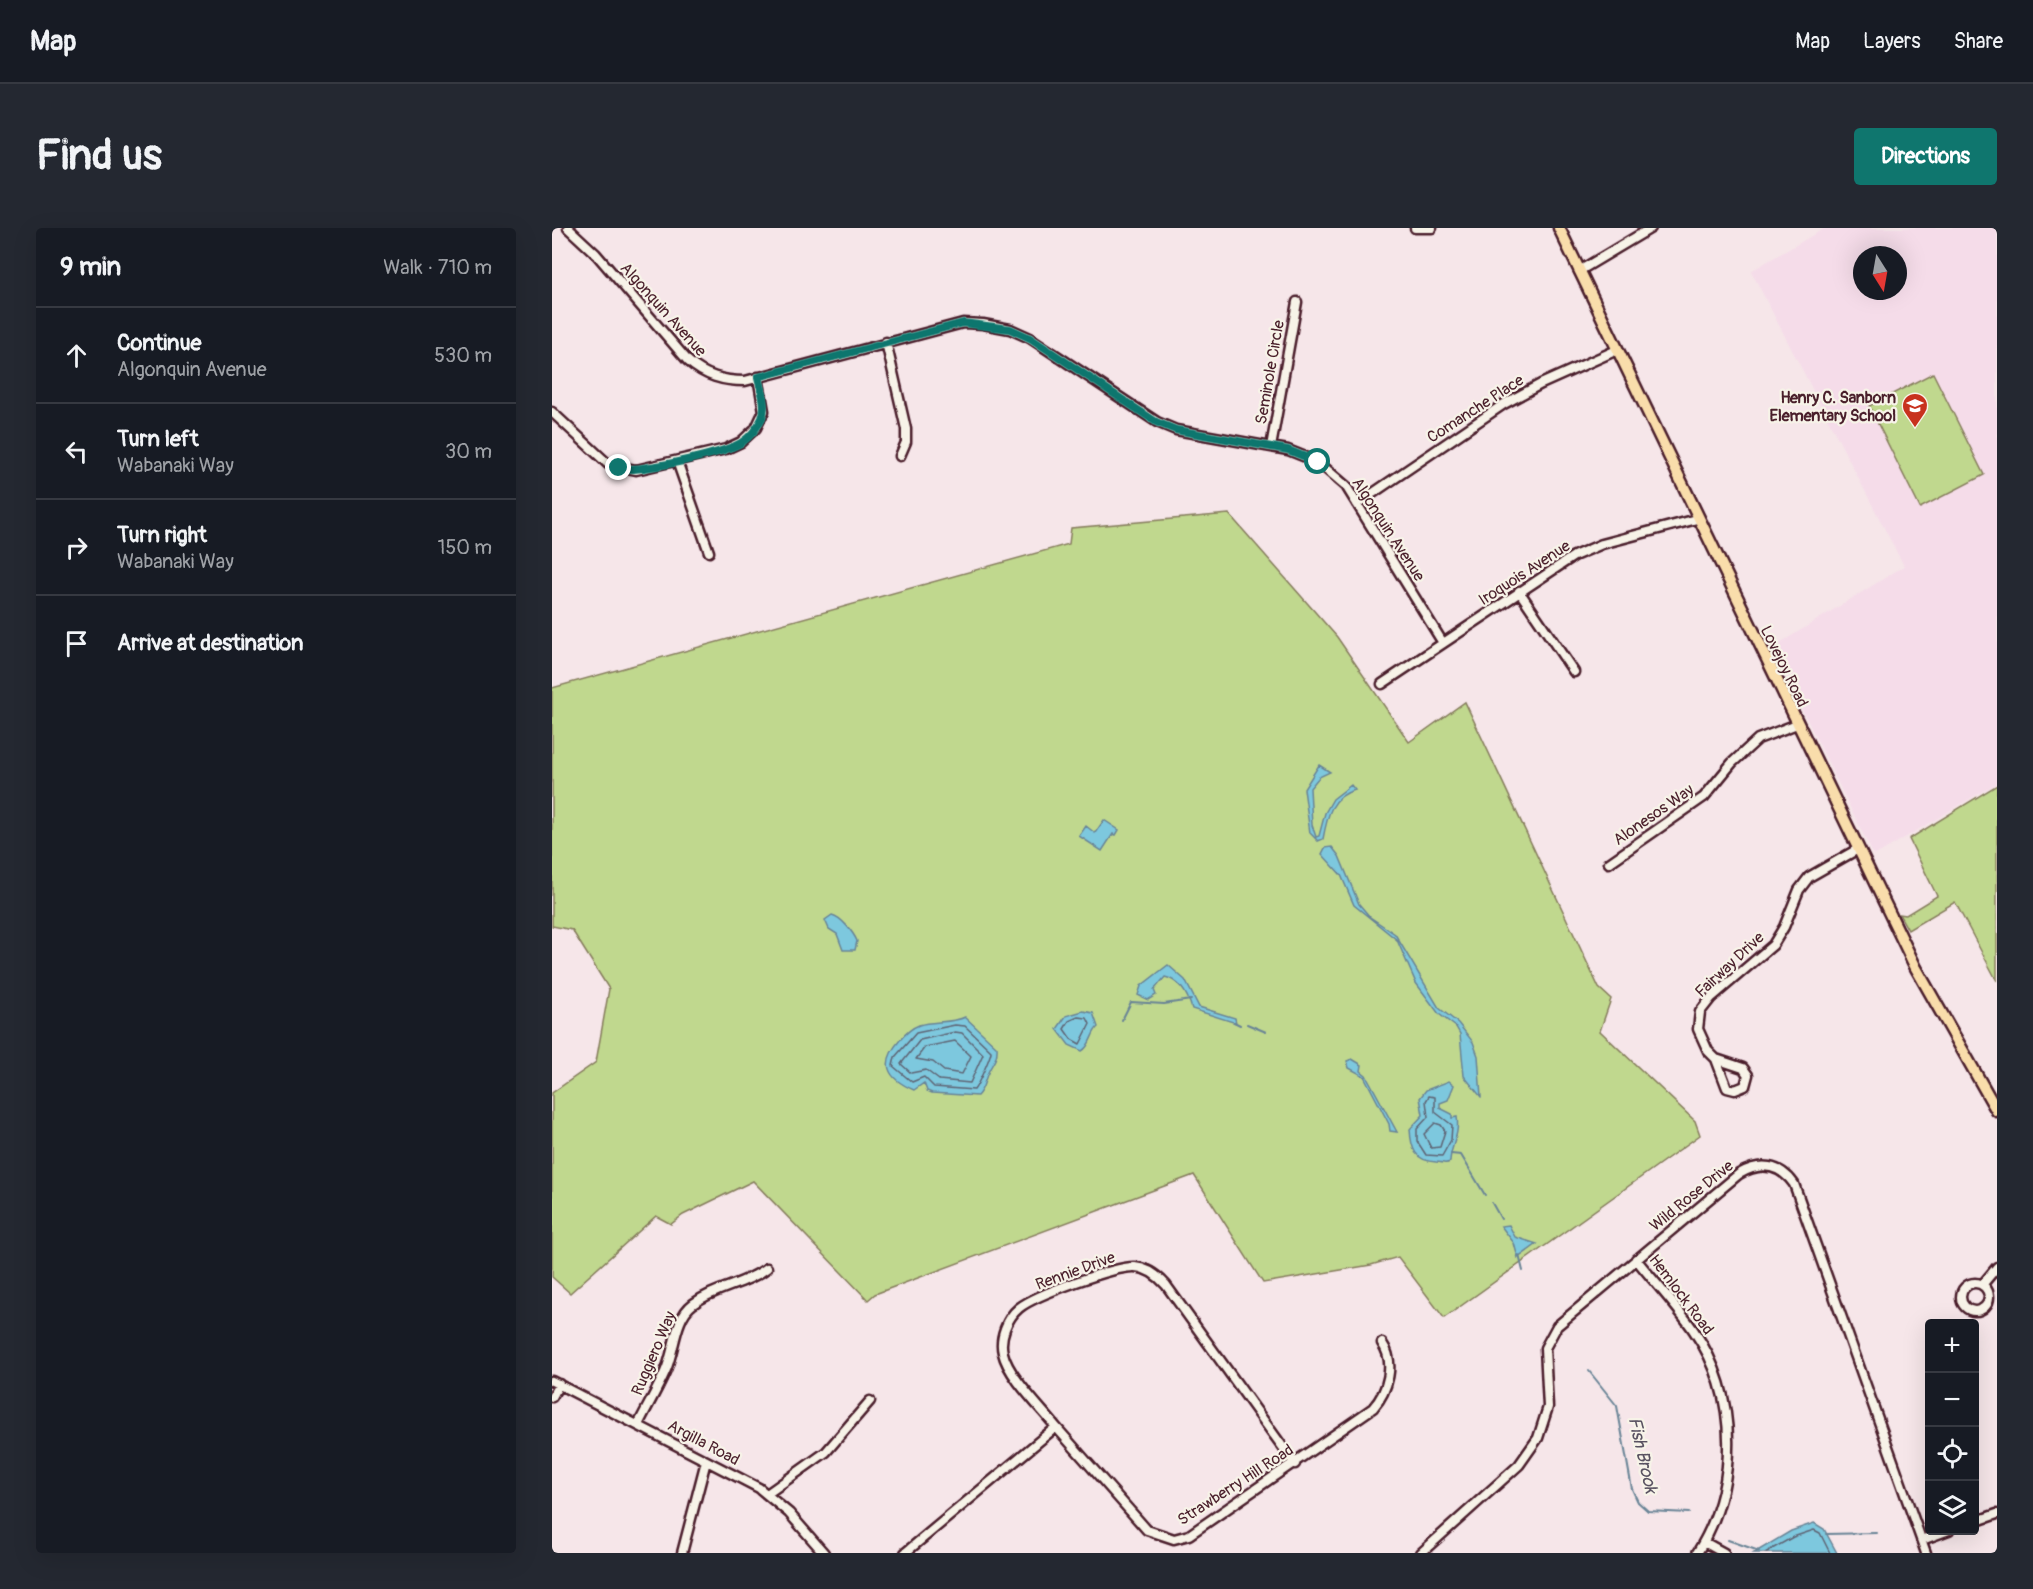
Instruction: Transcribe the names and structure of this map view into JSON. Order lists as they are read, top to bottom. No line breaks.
{"streets":{"main road":["Lovejoy Road"],"street":["Algonquin Avenue","Seminole Circle","Comanche Place","Iroquois Avenue","Alonesos Way","Fairway Drive","Wild Rose Drive","Rennie Drive","Hemlock Road","Ruggiero Way","Argilla Road","Strawberry Hill Road"]},"crossings":[["Algonquin Avenue","Seminole Circle"],["Algonquin Avenue","Comanche Place"],["Algonquin Avenue","Iroquois Avenue"],["Comanche Place","Lovejoy Road"],["Iroquois Avenue","Lovejoy Road"],["Lovejoy Road","Alonesos Way"],["Lovejoy Road","Fairway Drive"],["Wild Rose Drive","Hemlock Road"],["Rennie Drive","Strawberry Hill Road"],["Ruggiero Way","Argilla Road"]],"water":["Fish Brook"],"places":{"school or university":["Henry C. Sanborn Elementary School"]},"north":"bottom","page":{"header":"Map","nav":["Map","Layers","Share"],"buttons":"Directions","title":"Find us","heading":["9 min","Walk · 710 m"],"list":[["Continue","Algonquin Avenue","530 m"],["Turn left","Wabanaki Way","30 m"],["Turn right","Wabanaki Way","150 m"],"Arrive at destination"],"map_buttons":["+","−"]}}
